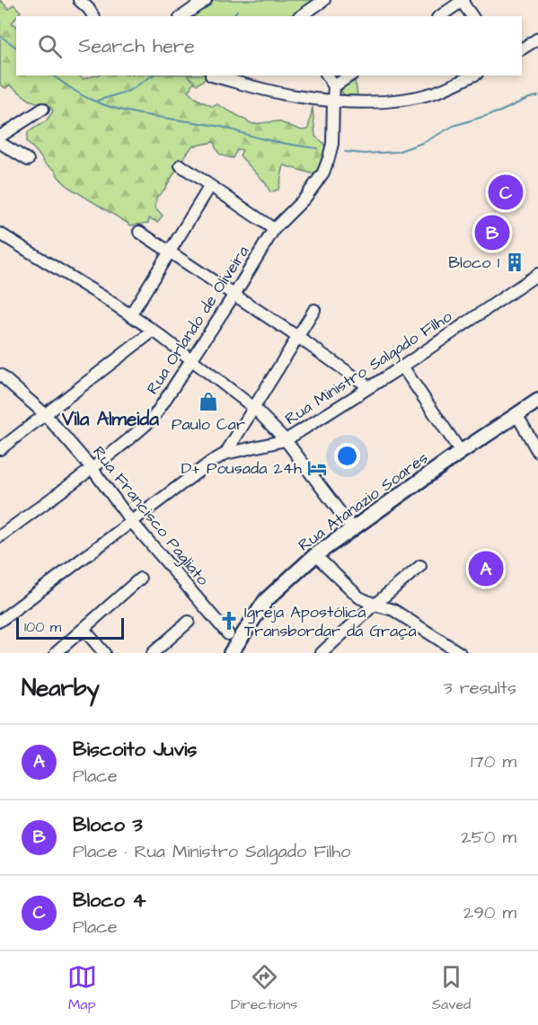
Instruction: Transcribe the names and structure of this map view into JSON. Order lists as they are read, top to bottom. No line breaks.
{"streets":{"main road":["Rua Atanazio Soares"],"street":["Rua Orlando de Oliveira","Rua Ministro Salgado Filho","Rua Francisco Pagliato"]},"crossings":[["Rua Orlando de Oliveira","Rua Francisco Pagliato"],["Rua Ministro Salgado Filho","Rua Francisco Pagliato"]],"districts":["Vila Almeida"],"places":{"building":["Bloco 1"],"shop":["Paulo Car"],"hotel":["D+ Pousada 24h"],"church":["Igreja Apostólica Transbordar da Graça"]},"scale_bar":"100 m","page":{"search":"Search here","pins":["C","B","A"],"scale":"100 m","heading":["Nearby","3 results"],"list":[{"mark":"A","name":"Biscoito Juvis","note":"Place","value":"170 m"},{"mark":"B","name":"Bloco 3","note":"Place · Rua Ministro Salgado Filho","value":"250 m"},{"mark":"C","name":"Bloco 4","note":"Place","value":"290 m"}],"nav":["Map","Directions","Saved"]}}
